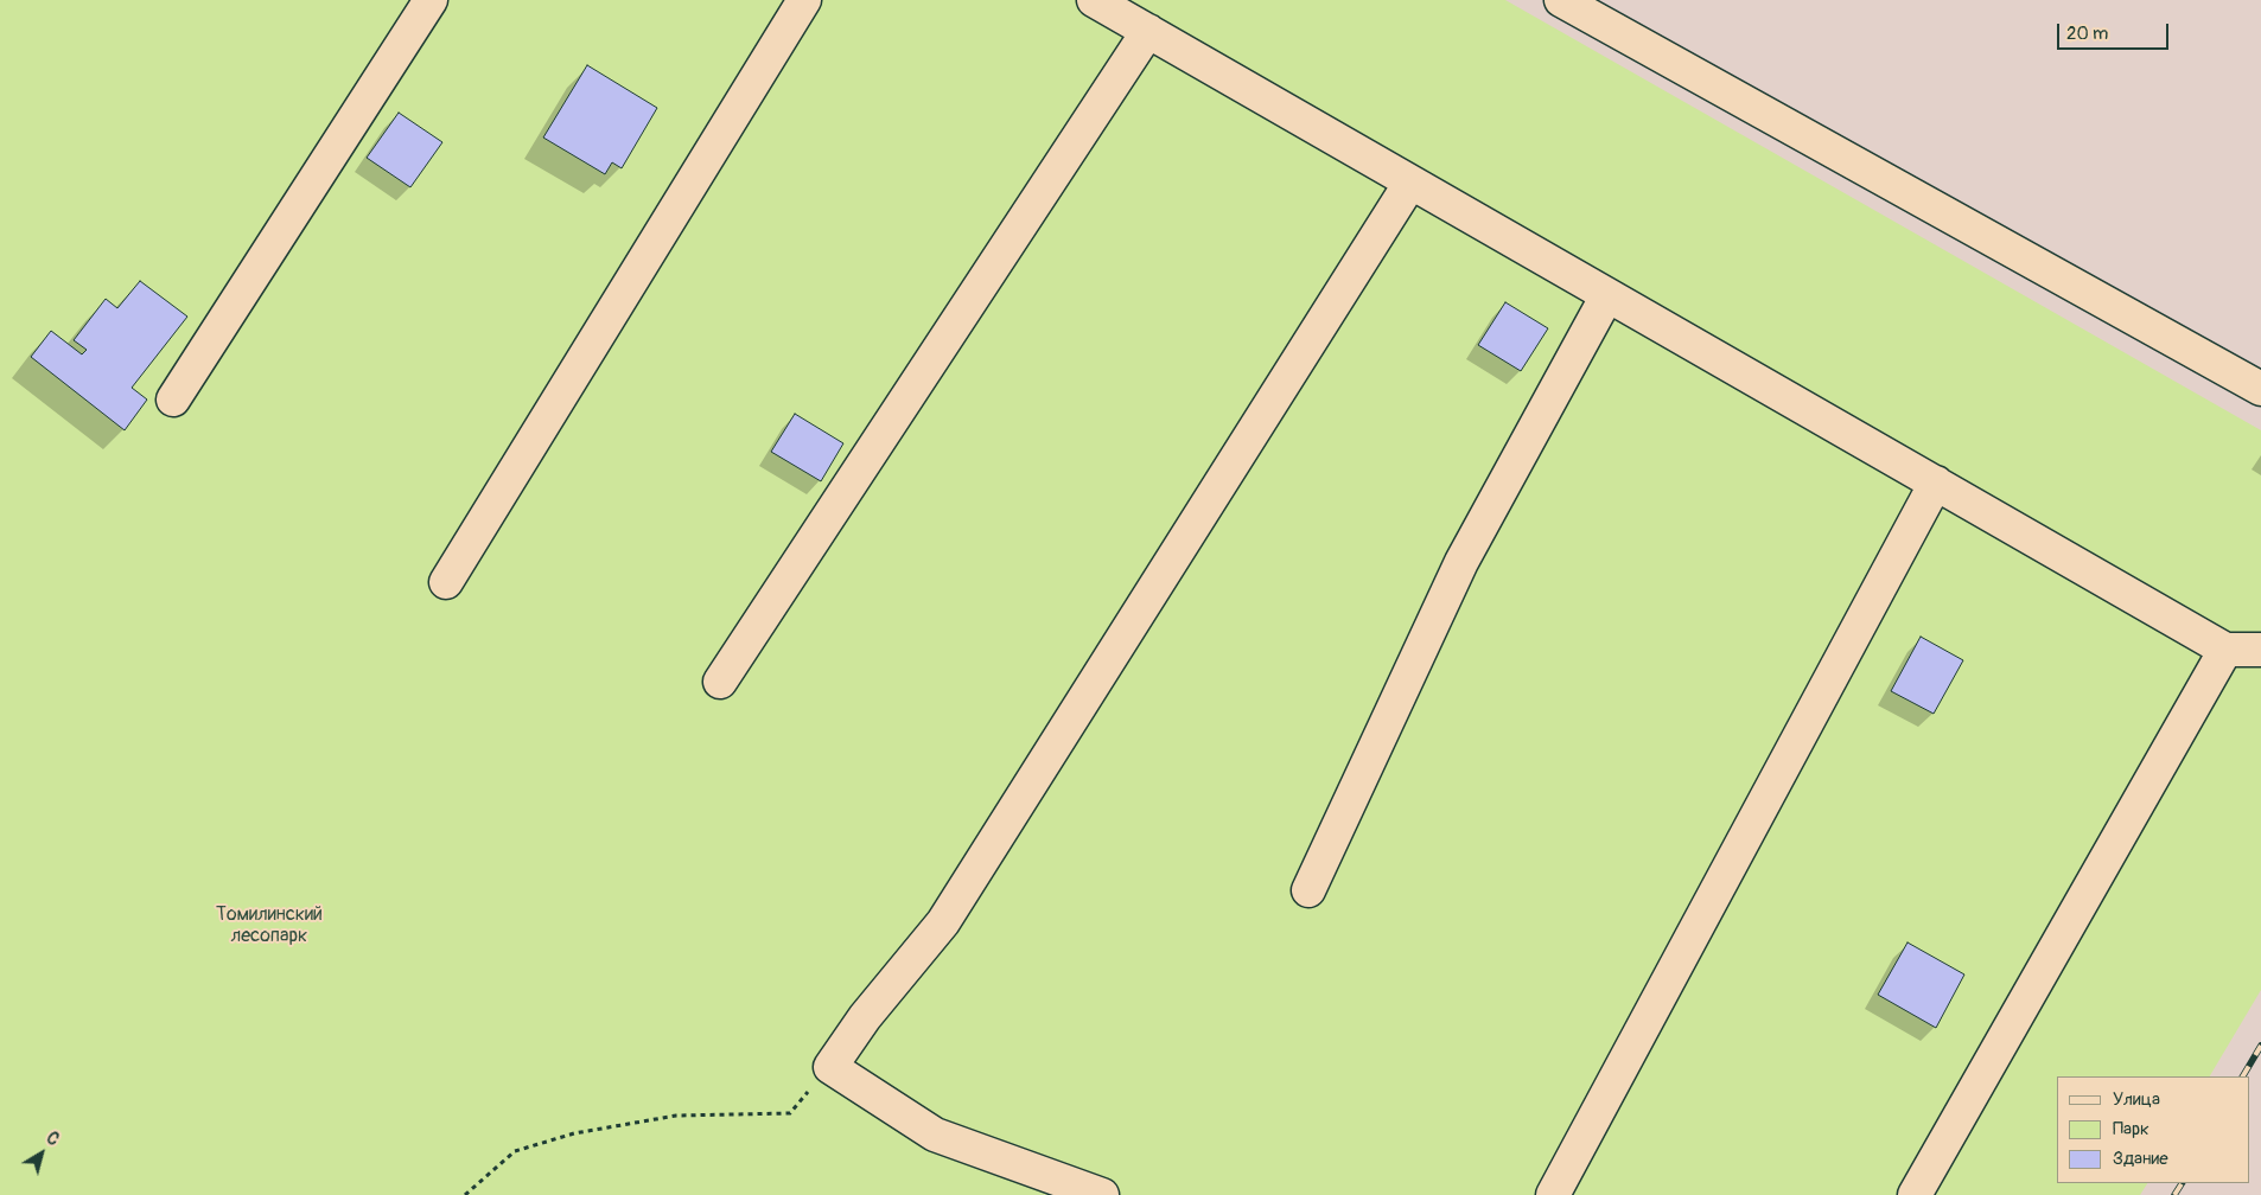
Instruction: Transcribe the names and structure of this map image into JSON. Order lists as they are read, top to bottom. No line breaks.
{"parks":["Томилинский лесопарк"],"legend":["Улица","Парк","Здание"],"scale_bar":"20 m","north":"top right"}
